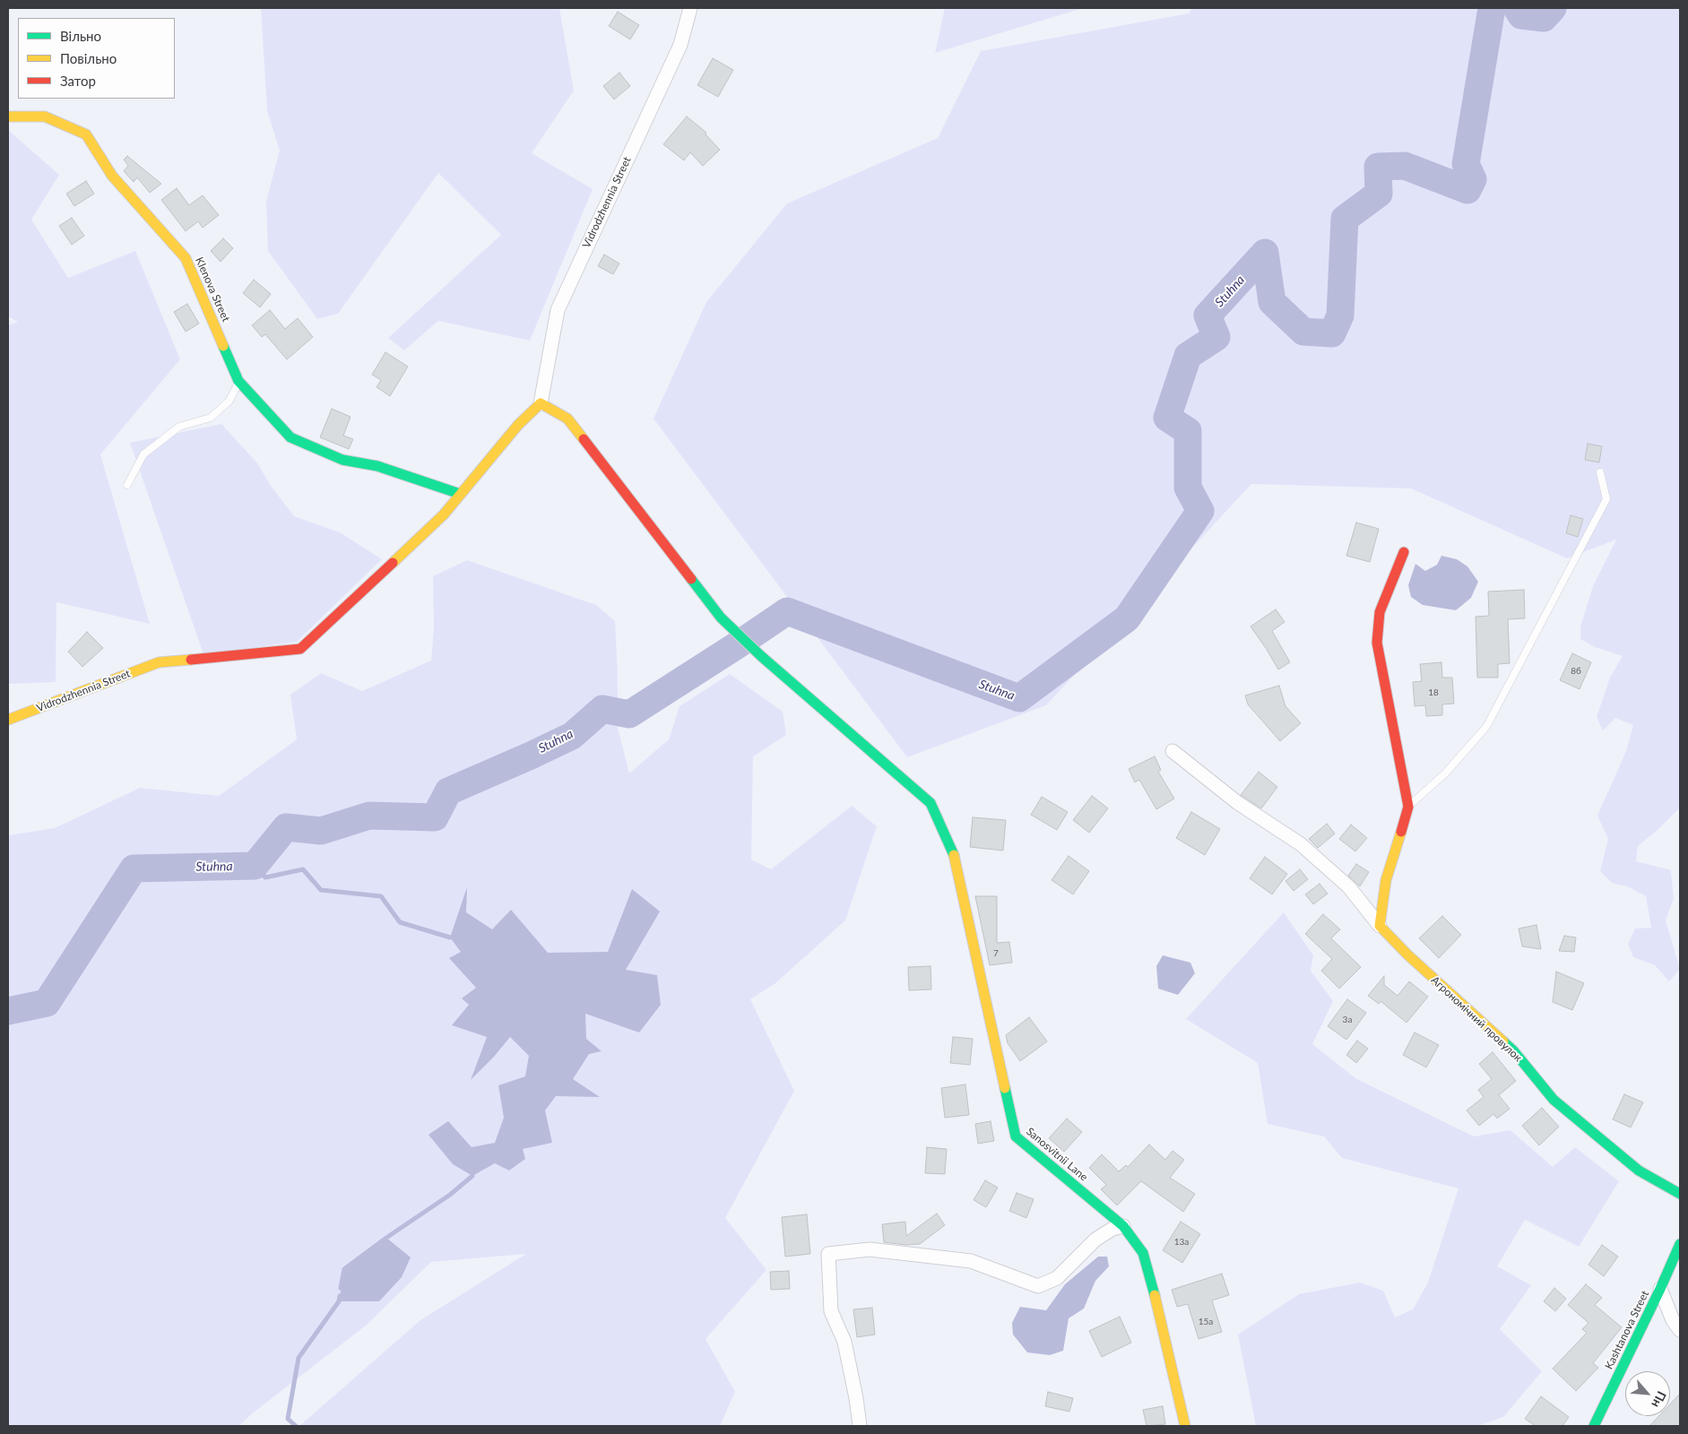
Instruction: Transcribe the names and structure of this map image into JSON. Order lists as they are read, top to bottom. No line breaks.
{"streets":{"street":["Vidrodzhennia Street","Klenova Street","Агрономічний провулок","Sanosvitnii Lane","Kashtanova Street"]},"crossings":[["Vidrodzhennia Street","Klenova Street"],["Vidrodzhennia Street","Sanosvitnii Lane"]],"water":["Stuhna"],"house_numbers":["8б","18","7","3а","13а","15а"],"legend":["Вільно","Повільно","Затор"],"north":"bottom right"}
